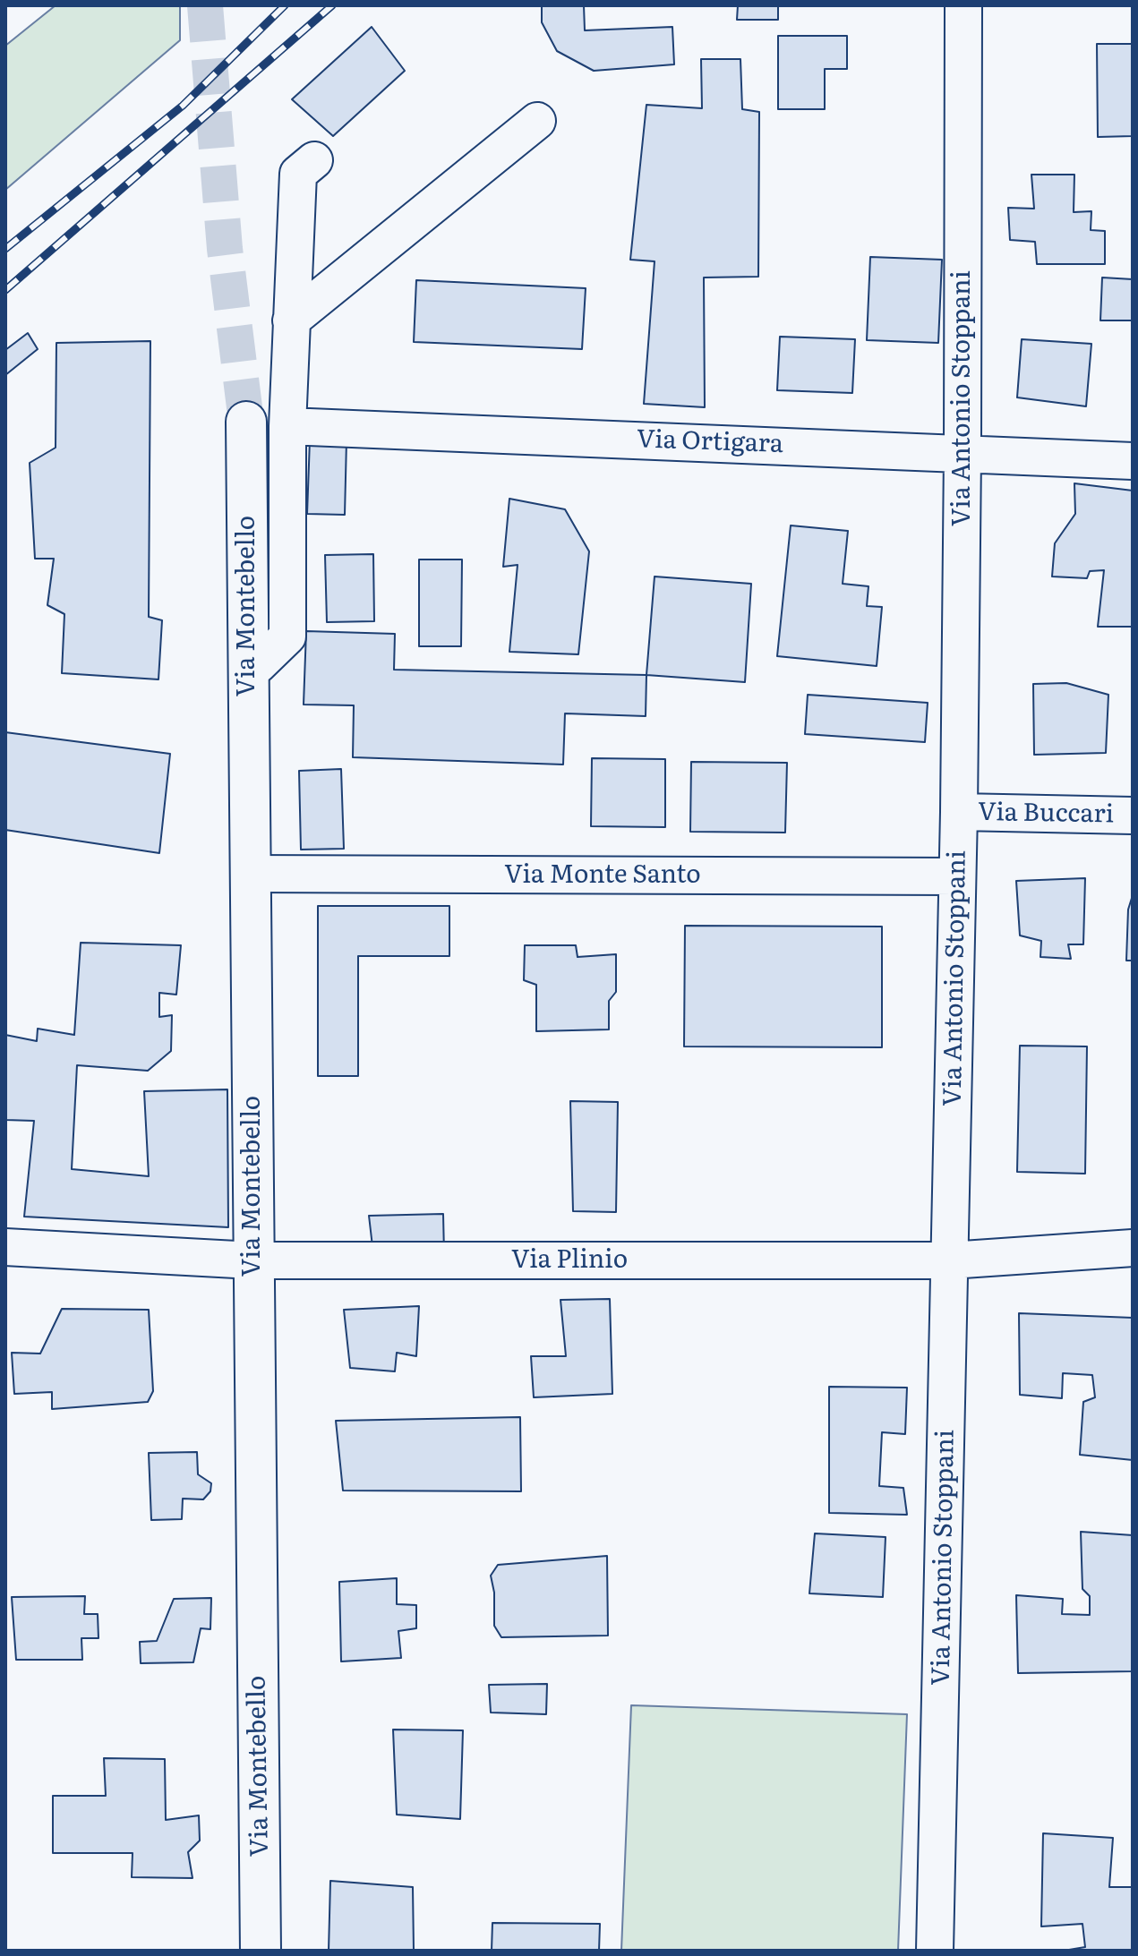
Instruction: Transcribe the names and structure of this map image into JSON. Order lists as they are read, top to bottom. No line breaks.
{"streets":{"street":["Via Antonio Stoppani","Via Ortigara","Via Montebello","Via Buccari","Via Monte Santo","Via Plinio"]},"crossings":[["Via Antonio Stoppani","Via Ortigara"],["Via Antonio Stoppani","Via Buccari"],["Via Antonio Stoppani","Via Monte Santo"],["Via Antonio Stoppani","Via Plinio"],["Via Ortigara","Via Montebello"],["Via Montebello","Via Monte Santo"],["Via Montebello","Via Plinio"]]}
